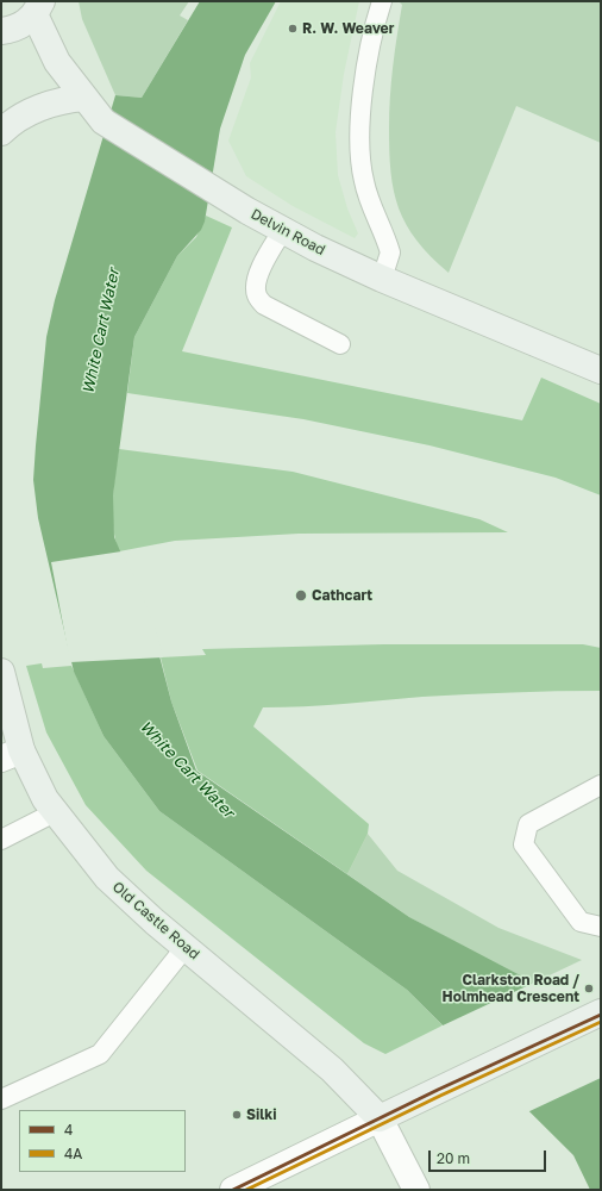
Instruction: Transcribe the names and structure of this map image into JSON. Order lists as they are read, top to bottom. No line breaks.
{"streets":{"main road":["Delvin Road","Old Castle Road"]},"water":["White Cart Water"],"places":["R. W. Weaver","Cathcart","Clarkston Road / Holmhead Crescent","Silki"],"lines":["transit line 4","transit line 4A"],"legend":["4","4A"],"scale_bar":"20 m"}
